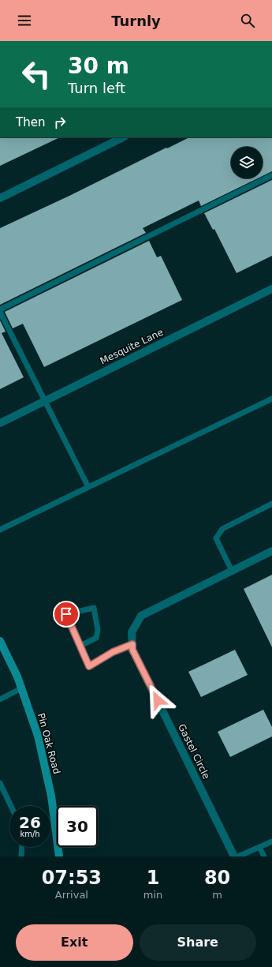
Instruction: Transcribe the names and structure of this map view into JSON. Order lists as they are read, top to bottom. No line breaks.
{"streets":{"street":["Mesquite Lane","Pin Oak Road","Gastel Circle"]},"page":{"header":"Turnly","turn":["30 m","Turn left"],"then":"Then","speed":"26 km/h","limit":"30","eta":["07:53","Arrival","1","min","80","m"],"buttons":["Exit","Share"]}}
